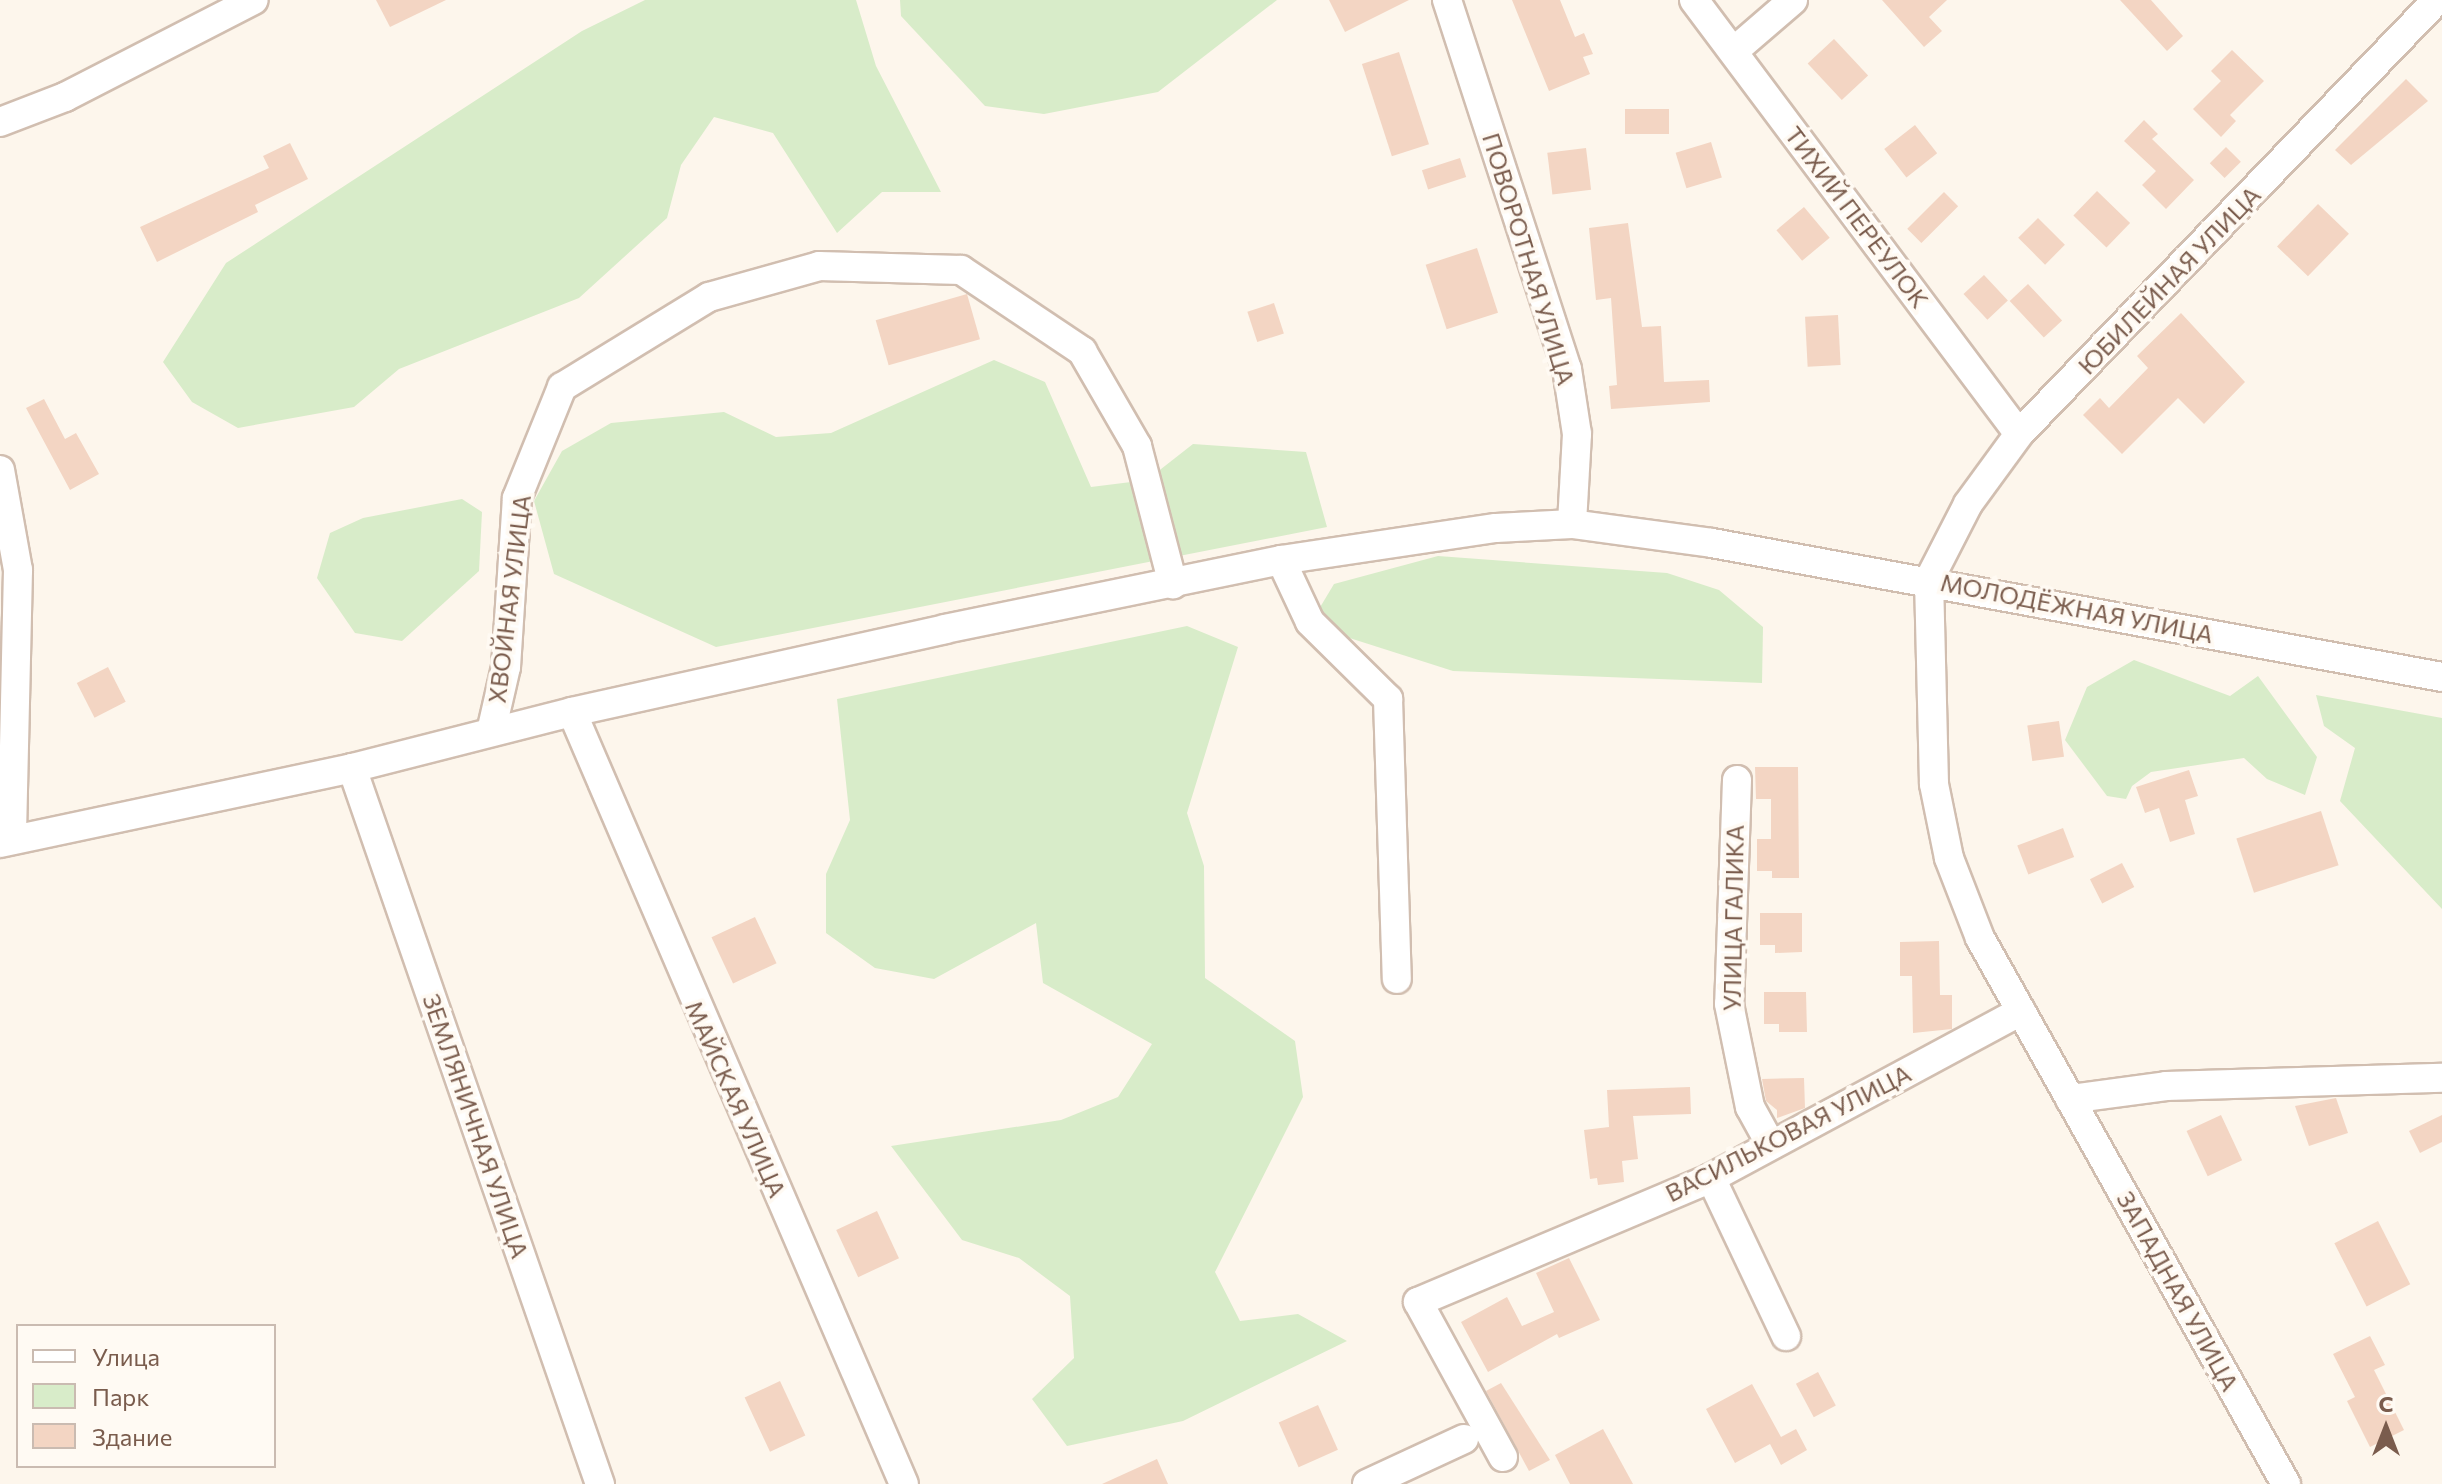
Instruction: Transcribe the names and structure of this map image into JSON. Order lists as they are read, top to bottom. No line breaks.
{"streets":{"street":["ТИХИЙ ПЕРЕУЛОК","ПОВОРОТНАЯ УЛИЦА","ЮБИЛЕЙНАЯ УЛИЦА","ХВОЙНАЯ УЛИЦА","МОЛОДЁЖНАЯ УЛИЦА","УЛИЦА ГАЛИКА","МАЙСКАЯ УЛИЦА","ЗЕМЛЯНИЧНАЯ УЛИЦА","ВАСИЛЬКОВАЯ УЛИЦА","ЗАПАДНАЯ УЛИЦА"]},"crossings":[["ТИХИЙ ПЕРЕУЛОК","ЮБИЛЕЙНАЯ УЛИЦА"],["ПОВОРОТНАЯ УЛИЦА","МОЛОДЁЖНАЯ УЛИЦА"],["ЮБИЛЕЙНАЯ УЛИЦА","МОЛОДЁЖНАЯ УЛИЦА"],["ЮБИЛЕЙНАЯ УЛИЦА","ЗАПАДНАЯ УЛИЦА"],["ХВОЙНАЯ УЛИЦА","МОЛОДЁЖНАЯ УЛИЦА"],["МОЛОДЁЖНАЯ УЛИЦА","МАЙСКАЯ УЛИЦА"],["МОЛОДЁЖНАЯ УЛИЦА","ЗЕМЛЯНИЧНАЯ УЛИЦА"],["МОЛОДЁЖНАЯ УЛИЦА","ЗАПАДНАЯ УЛИЦА"],["УЛИЦА ГАЛИКА","ВАСИЛЬКОВАЯ УЛИЦА"],["ВАСИЛЬКОВАЯ УЛИЦА","ЗАПАДНАЯ УЛИЦА"]],"legend":["Улица","Парк","Здание"],"north":"top"}
